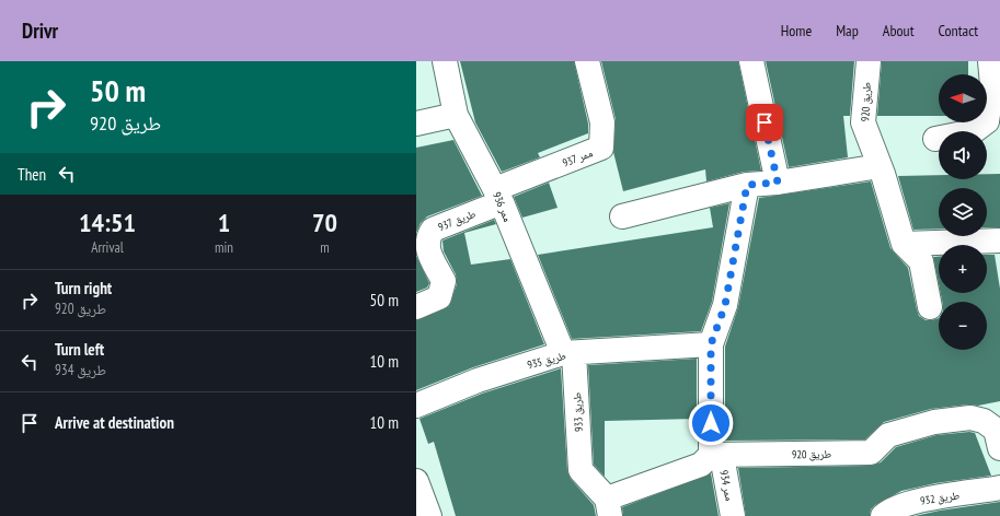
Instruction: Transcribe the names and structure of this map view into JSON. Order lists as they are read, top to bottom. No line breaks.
{"streets":{"street":["طريق 920","ممر 937","ممر 936","طريق 937","طريق 935","طريق 933","ممر 934","طريق 932"]},"crossings":[["طريق 920","ممر 934"],["ممر 937","ممر 936"],["ممر 937","طريق 937"],["ممر 936","طريق 937"],["ممر 936","طريق 935"],["ممر 936","طريق 933"],["طريق 935","طريق 933"],["طريق 935","ممر 934"]],"north":"left","page":{"header":"Drivr","nav":["Home","Map","About","Contact"],"turn":["50 m","طريق 920"],"map_buttons":["+","−"],"then":"Then","eta":["14:51","Arrival","1","min","70","m"],"list":[{"name":"Turn right","note":"طريق 920","value":"50 m"},{"name":"Turn left","note":"طريق 934","value":"10 m"},{"name":"Arrive at destination","value":"10 m"}]}}
